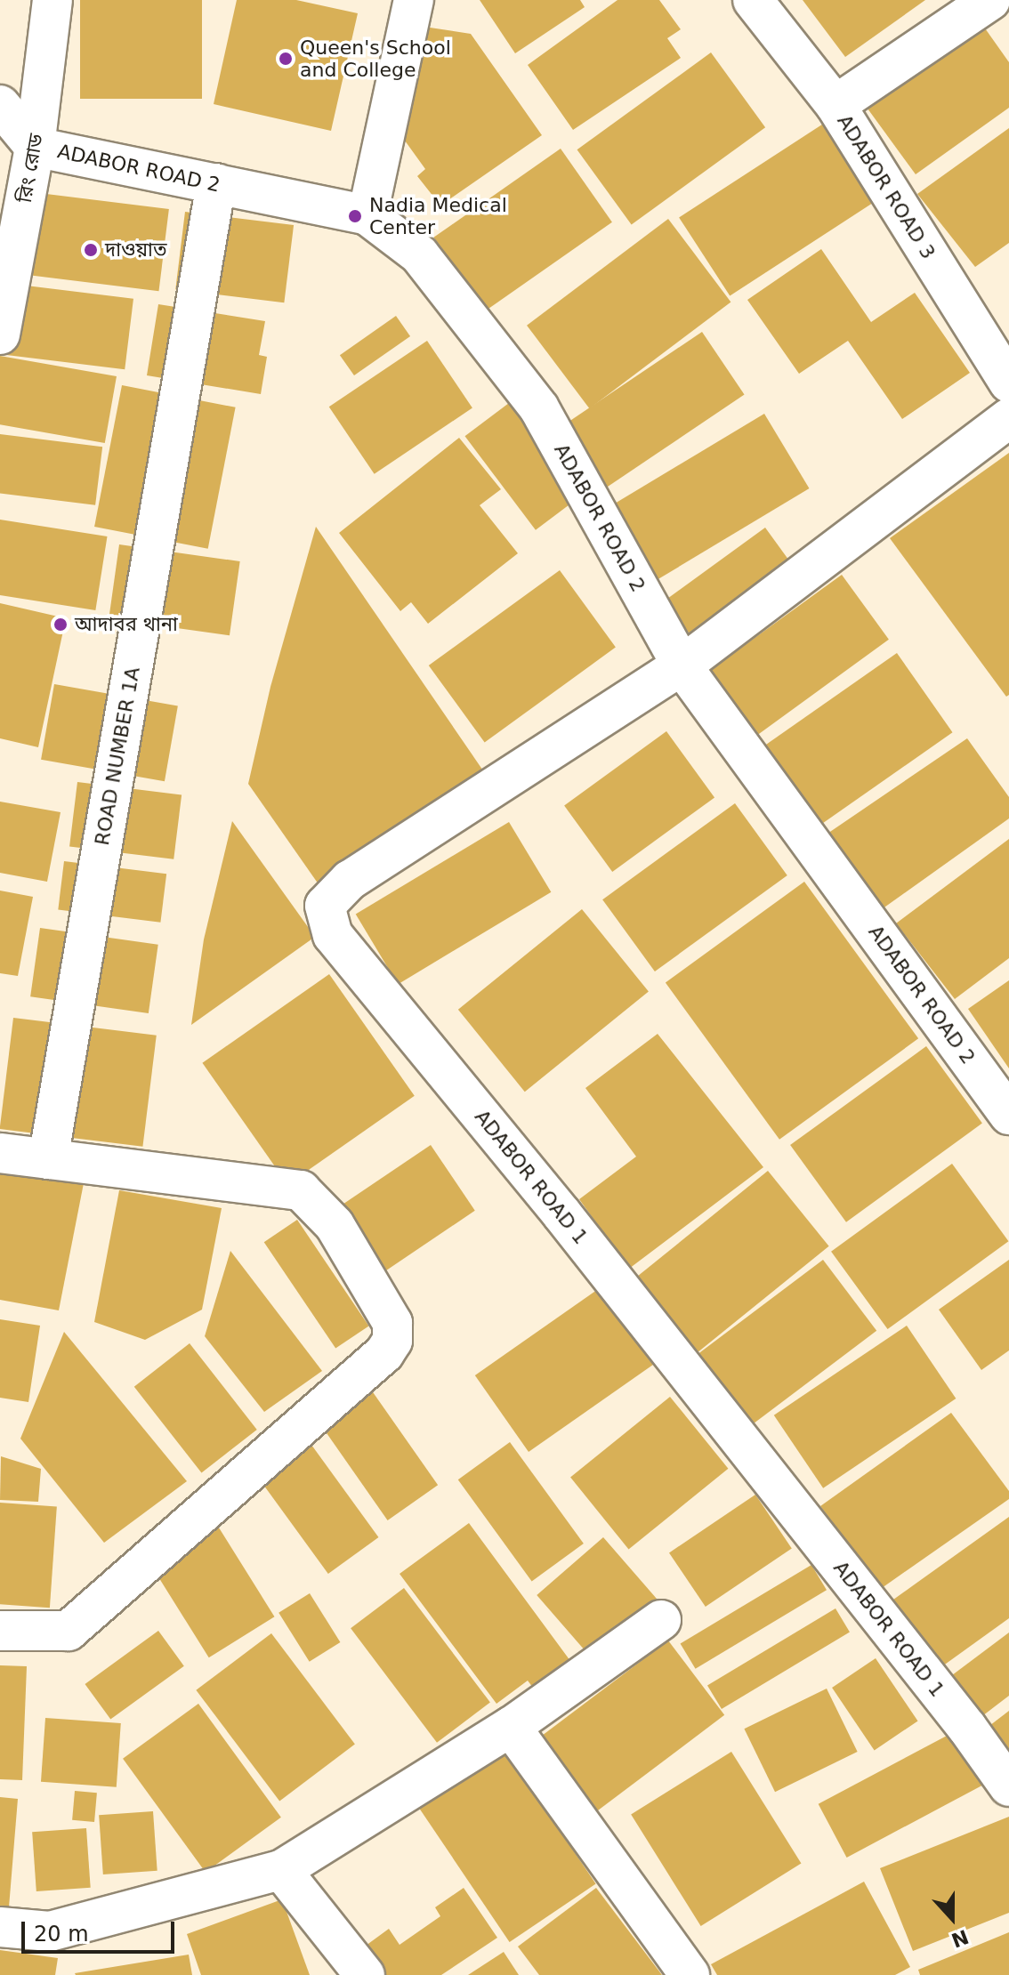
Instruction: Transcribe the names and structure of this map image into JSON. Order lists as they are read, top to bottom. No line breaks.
{"streets":{"street":["রিং রোড","ADABOR ROAD 2","ADABOR ROAD 3","ROAD NUMBER 1A","ADABOR ROAD 1"]},"crossings":[["রিং রোড","ADABOR ROAD 2"],["ADABOR ROAD 2","ROAD NUMBER 1A"],["ADABOR ROAD 2","ADABOR ROAD 1"]],"places":["Queen's School and College","Nadia Medical Center","দাওয়াত","আদাবর থানা"],"scale_bar":"20 m","north":"bottom"}
